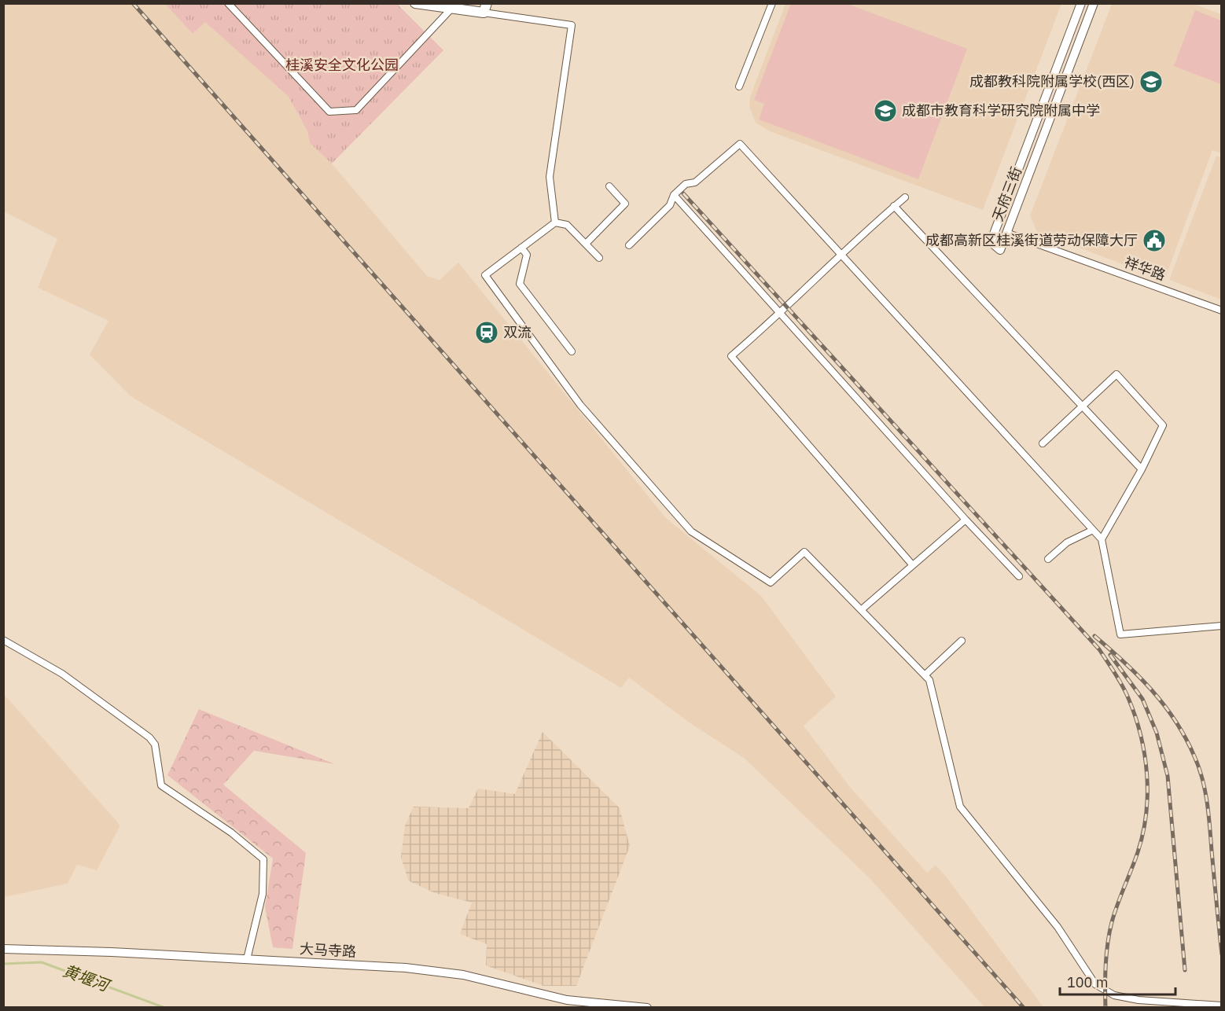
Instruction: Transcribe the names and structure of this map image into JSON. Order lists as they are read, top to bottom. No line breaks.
{"streets":{"street":["天府三街","祥华路","大马寺路"]},"crossings":[["天府三街","祥华路"]],"water":["黄堰河"],"parks":["桂溪安全文化公园"],"places":{"school or university":["成都教科院附属学校(西区)","成都市教育科学研究院附属中学"],"public building":["成都高新区桂溪街道劳动保障大厅"],"station":["双流"]},"scale_bar":"100 m"}
